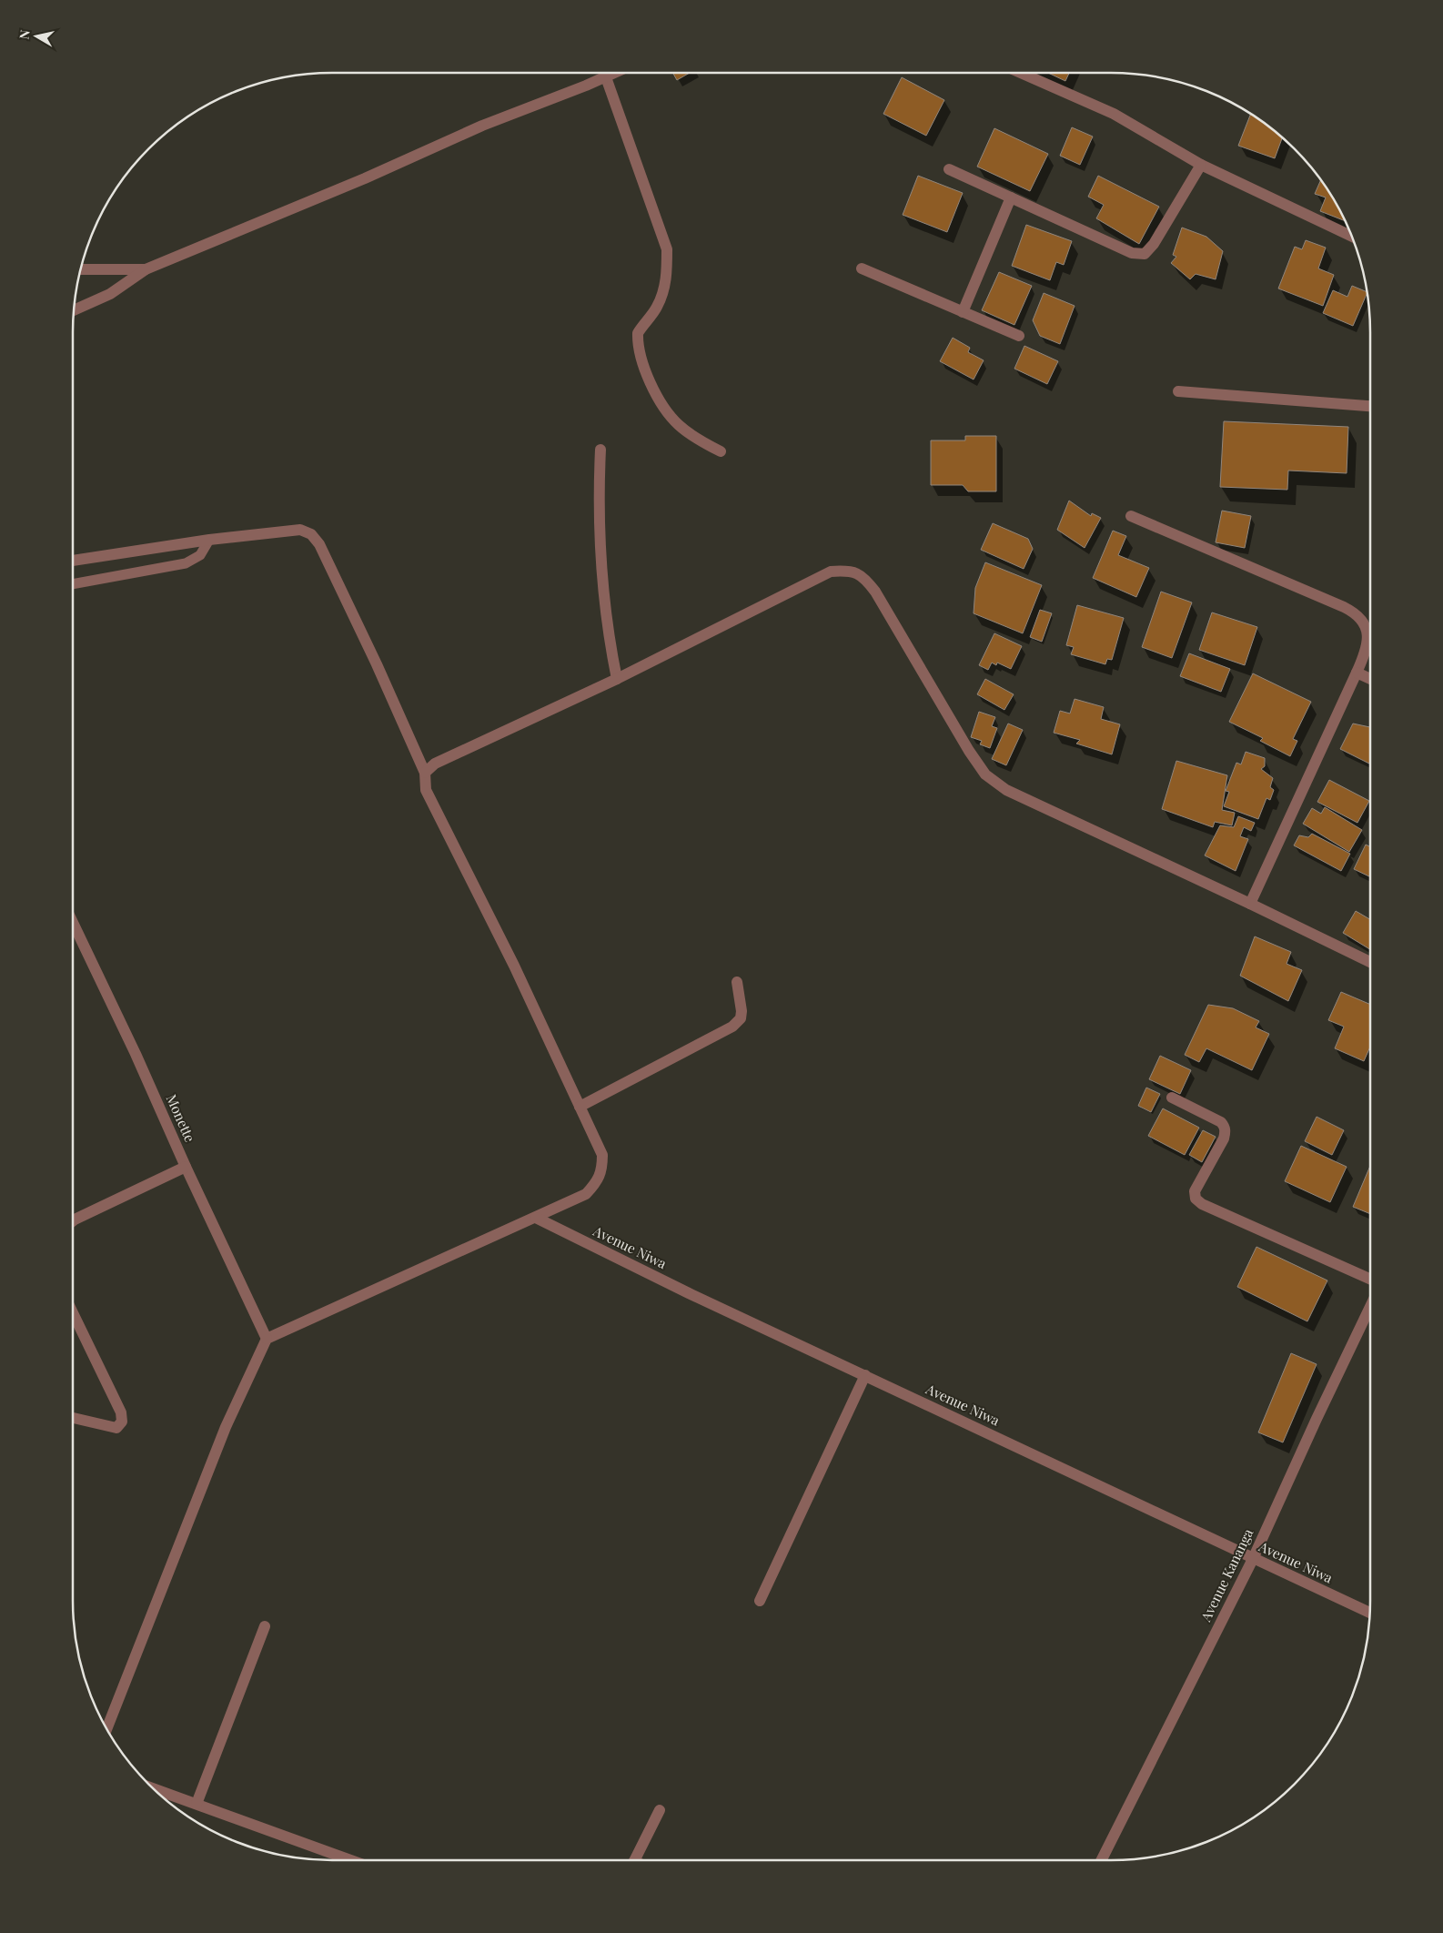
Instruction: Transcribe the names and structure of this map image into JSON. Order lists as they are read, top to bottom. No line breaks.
{"streets":{"street":["Monette","Avenue Niwa","Avenue Kananga"]},"crossings":[["Avenue Niwa","Avenue Kananga"]],"north":"left"}
